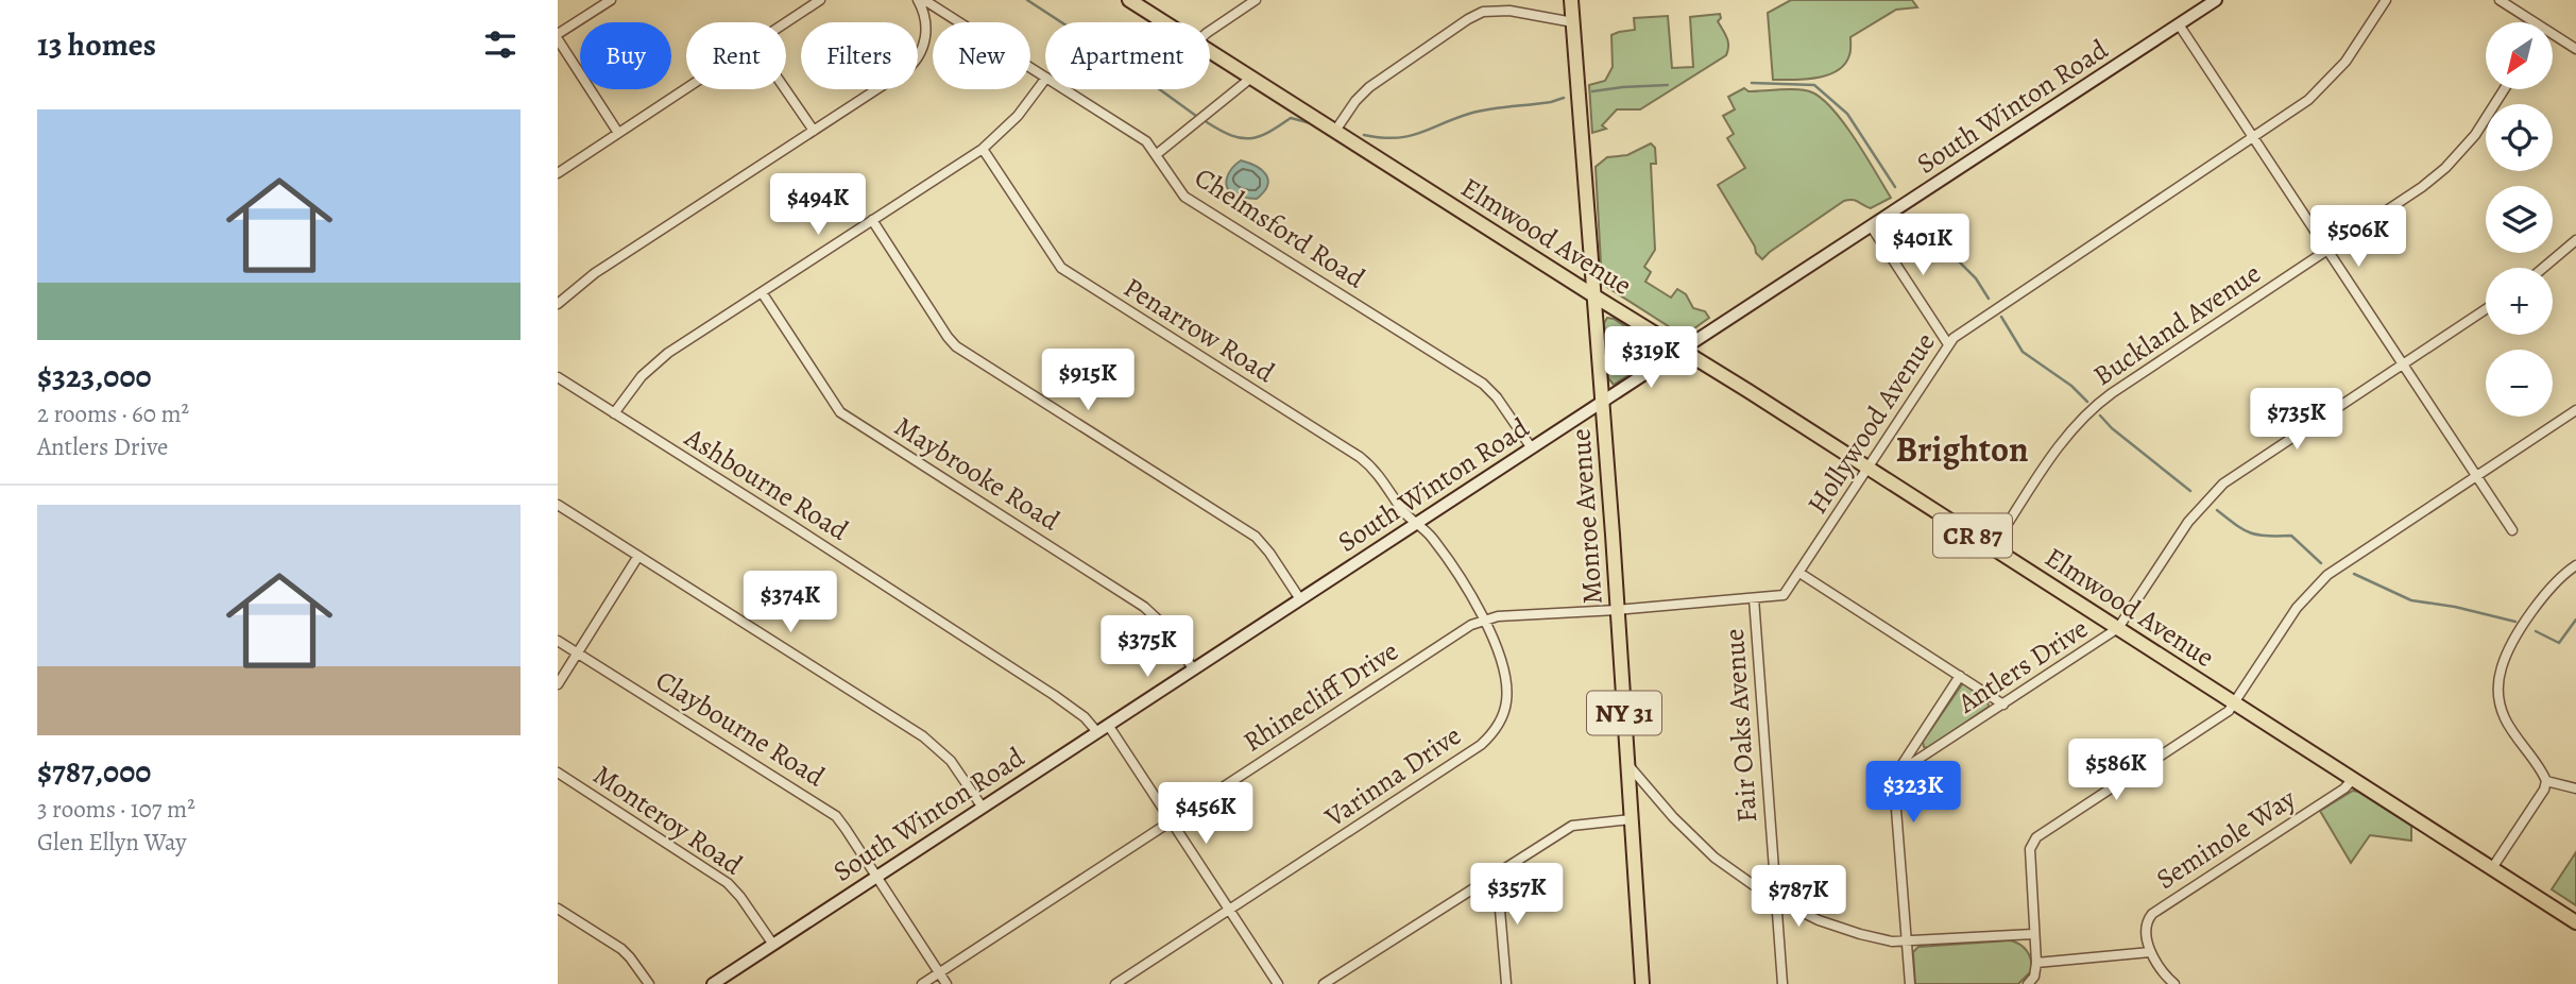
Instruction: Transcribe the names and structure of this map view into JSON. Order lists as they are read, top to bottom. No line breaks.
{"streets":{"main road":["South Winton Road","Elmwood Avenue","Monroe Avenue","CR 87","NY 31"],"street":["Chelmsford Road","Buckland Avenue","Penarrow Road","Hollywood Avenue","Maybrooke Road","Ashbourne Road","Antlers Drive","Rhinecliff Drive","Fair Oaks Avenue","Claybourne Road","Varinna Drive","Monteroy Road","Seminole Way"]},"crossings":[["South Winton Road","Chelmsford Road"],["South Winton Road","Elmwood Avenue"],["South Winton Road","Penarrow Road"],["South Winton Road","Maybrooke Road"],["South Winton Road","Ashbourne Road"],["South Winton Road","Monroe Avenue"],["South Winton Road","Claybourne Road"],["South Winton Road","Varinna Drive"],["South Winton Road","Monteroy Road"],["Elmwood Avenue","Buckland Avenue"],["Elmwood Avenue","Hollywood Avenue"],["Elmwood Avenue","Monroe Avenue"],["Elmwood Avenue","Antlers Drive"],["Elmwood Avenue","Seminole Way"],["Penarrow Road","Varinna Drive"],["Hollywood Avenue","Monroe Avenue"],["Hollywood Avenue","Rhinecliff Drive"],["Hollywood Avenue","Fair Oaks Avenue"],["Ashbourne Road","Rhinecliff Drive"],["Ashbourne Road","Varinna Drive"],["Monroe Avenue","Rhinecliff Drive"],["Rhinecliff Drive","Claybourne Road"],["Rhinecliff Drive","Varinna Drive"]],"districts":["Brighton"],"north":"bottom left","page":{"heading":"13 homes","map_buttons":["+","−"],"chip":["Buy","Rent","Filters","New","Apartment"],"list":[{"name":"$323,000","note":"2 rooms · 60 m² · Antlers Drive"},{"name":"$787,000","note":"3 rooms · 107 m² · Glen Ellyn Way"}],"price":["$494K","$506K","$401K","$319K","$915K","$735K","$374K","$375K","$586K","$323K","$456K","$357K","$787K"]}}
